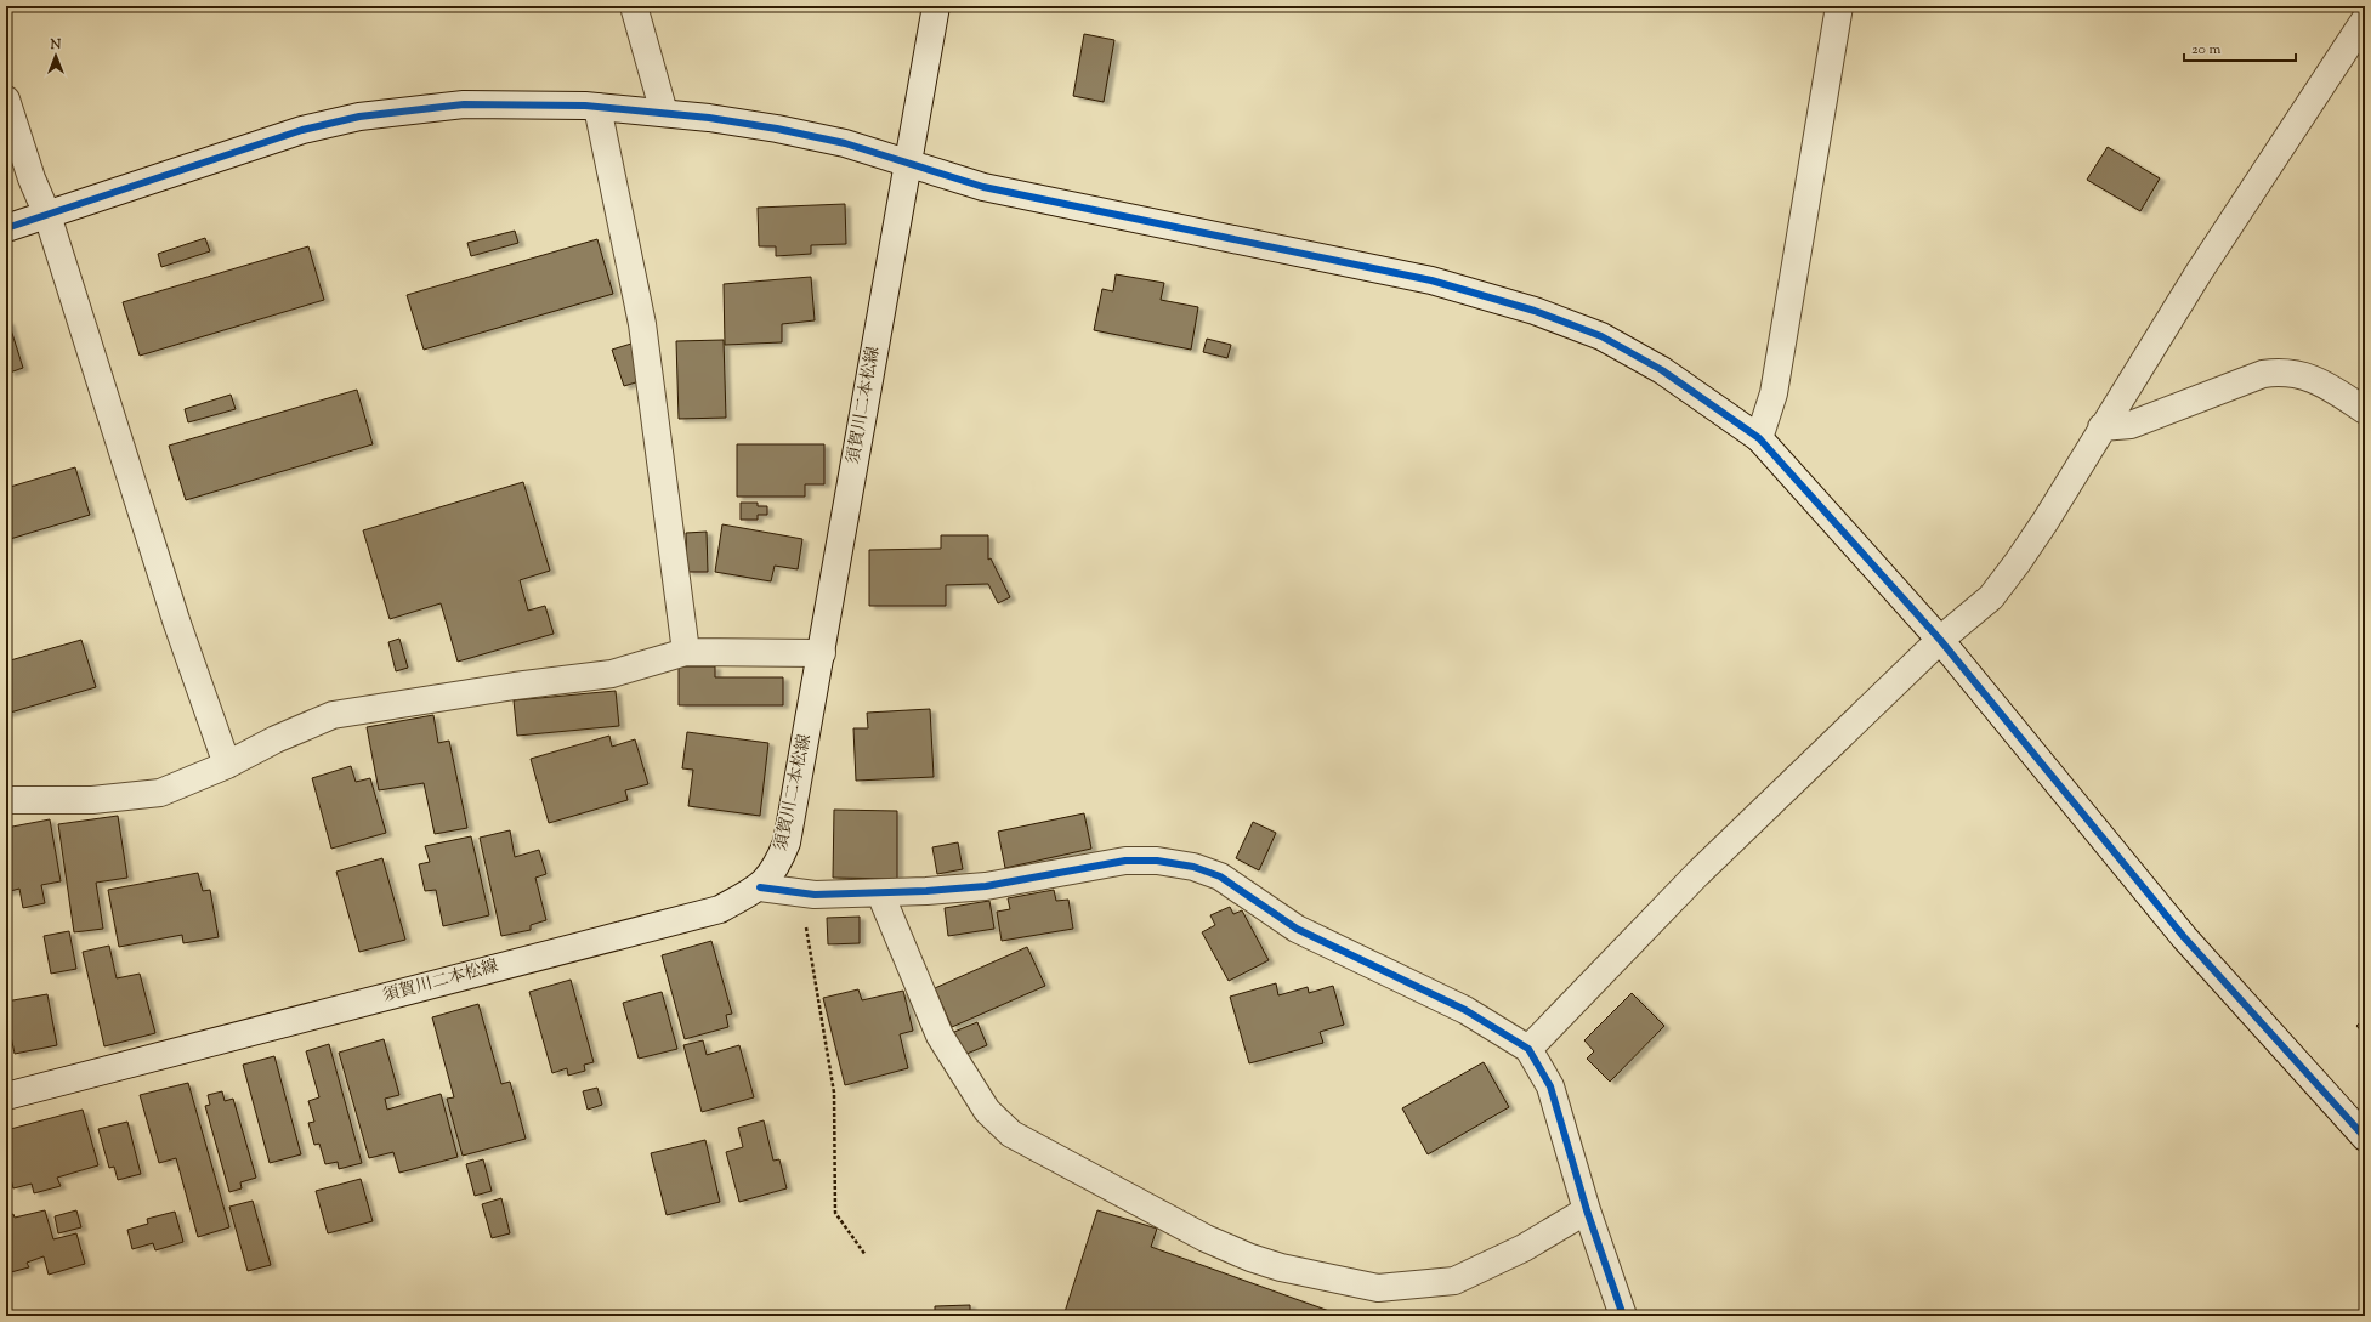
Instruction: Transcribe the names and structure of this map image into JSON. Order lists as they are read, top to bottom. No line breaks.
{"streets":{"street":["須賀川二本松線"]},"scale_bar":"20 m","north":"top"}
